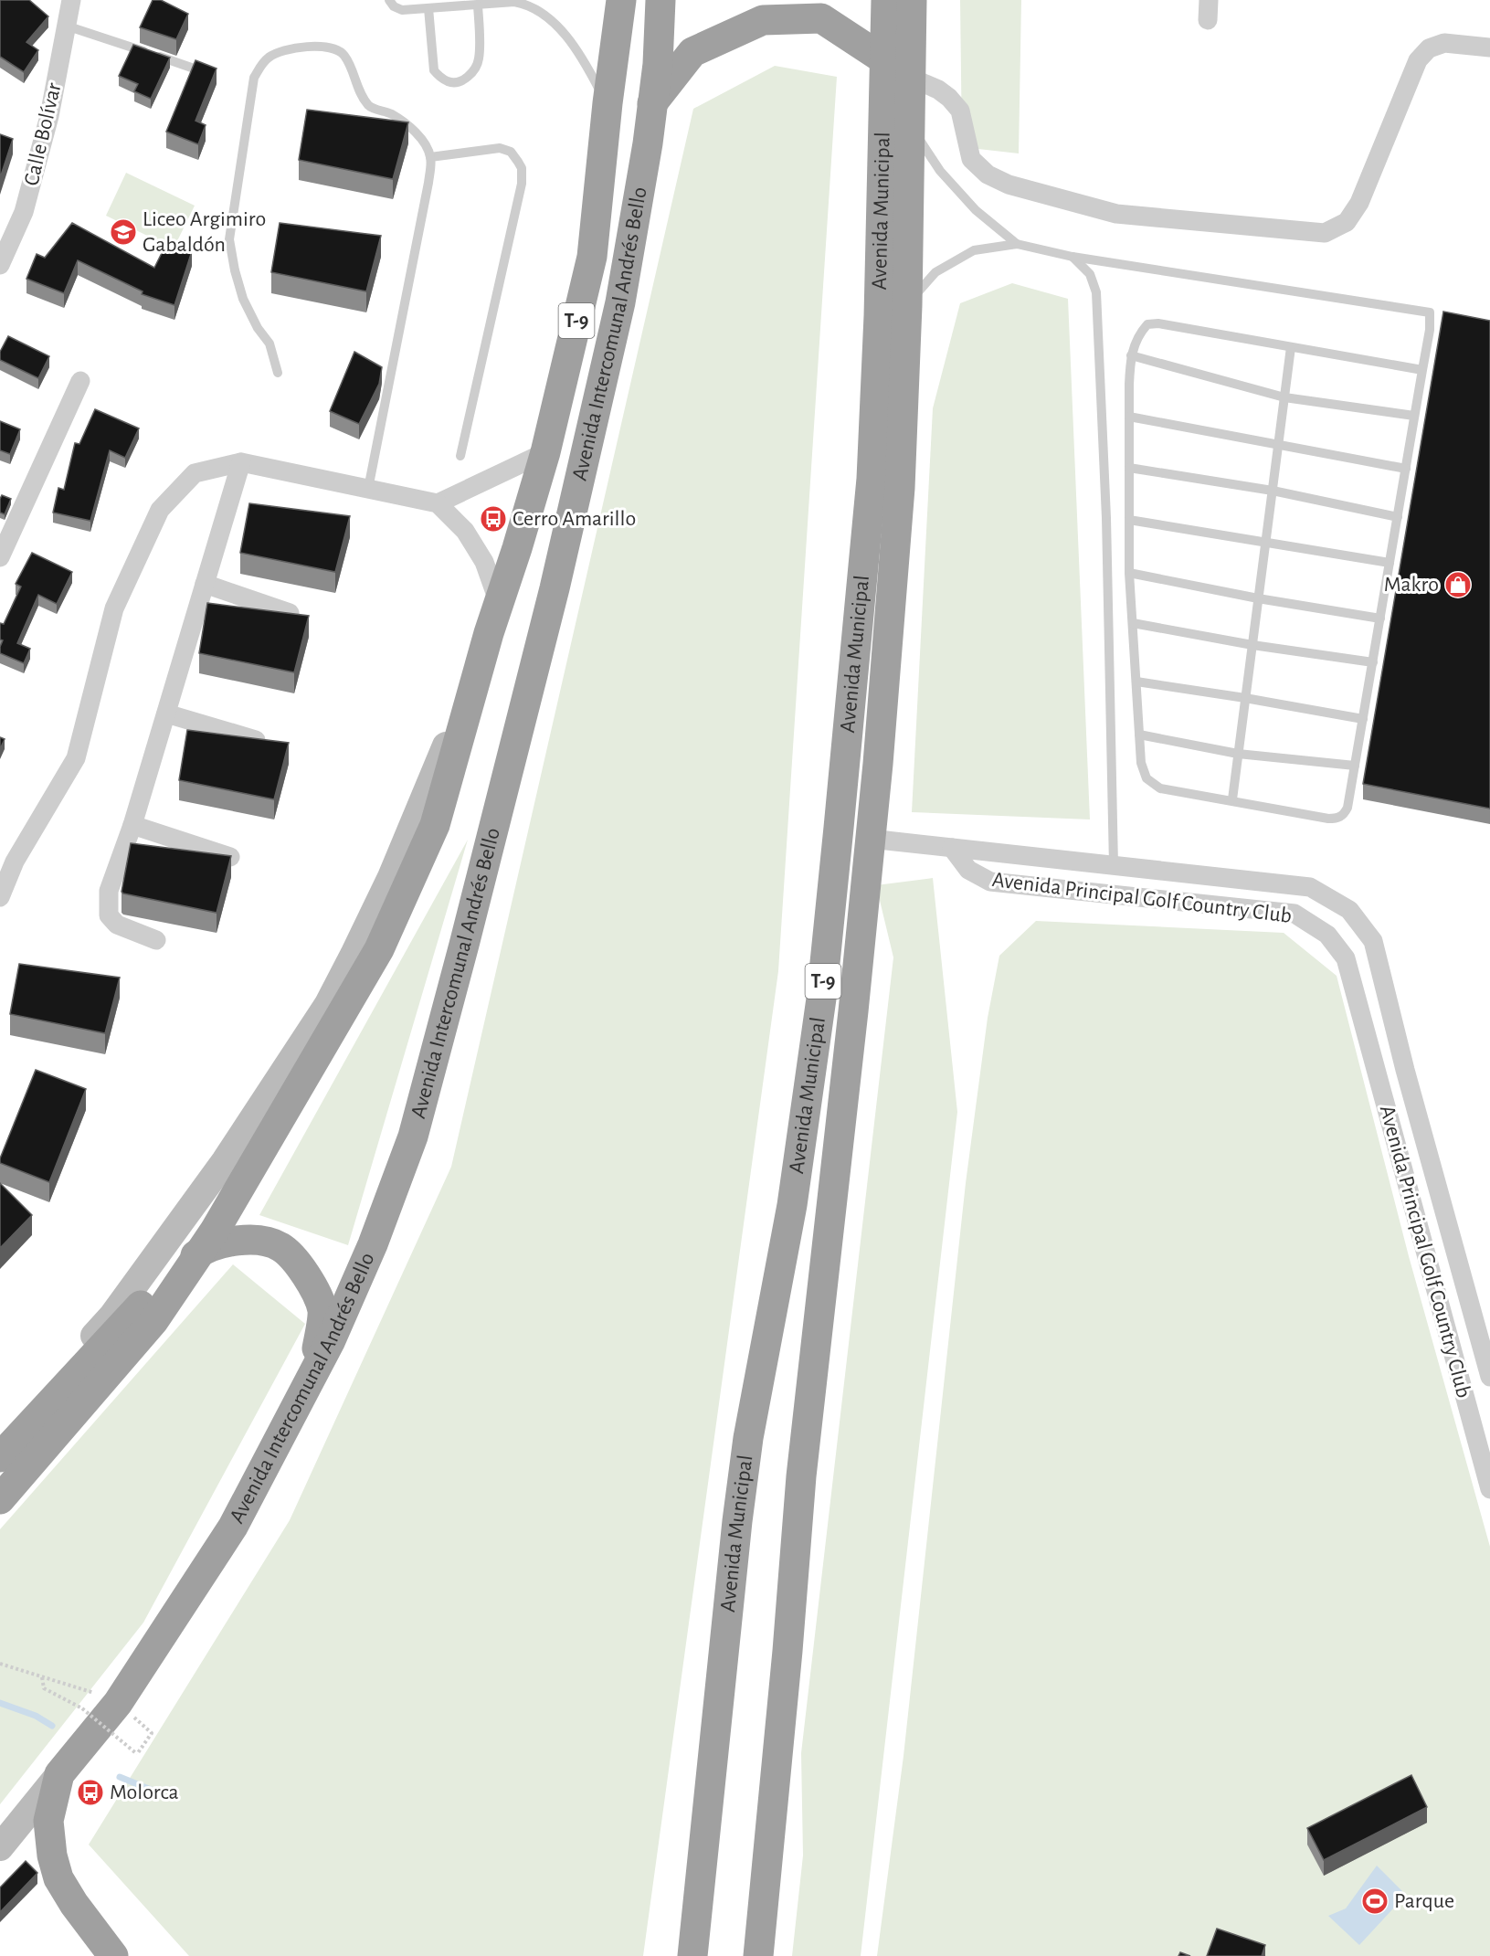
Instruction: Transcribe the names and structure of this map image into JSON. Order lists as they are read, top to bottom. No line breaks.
{"streets":{"highway":["Avenida Municipal","T-9","Avenida Intercomunal Andrés Bello"],"street":["Calle Bolívar","Avenida Principal Golf Country Club"]},"places":{"school or university":["Liceo Argimiro Gabaldón"],"bus stop":["Cerro Amarillo","Molorca"],"shop":["Makro"],"sports":["Parque"]}}
